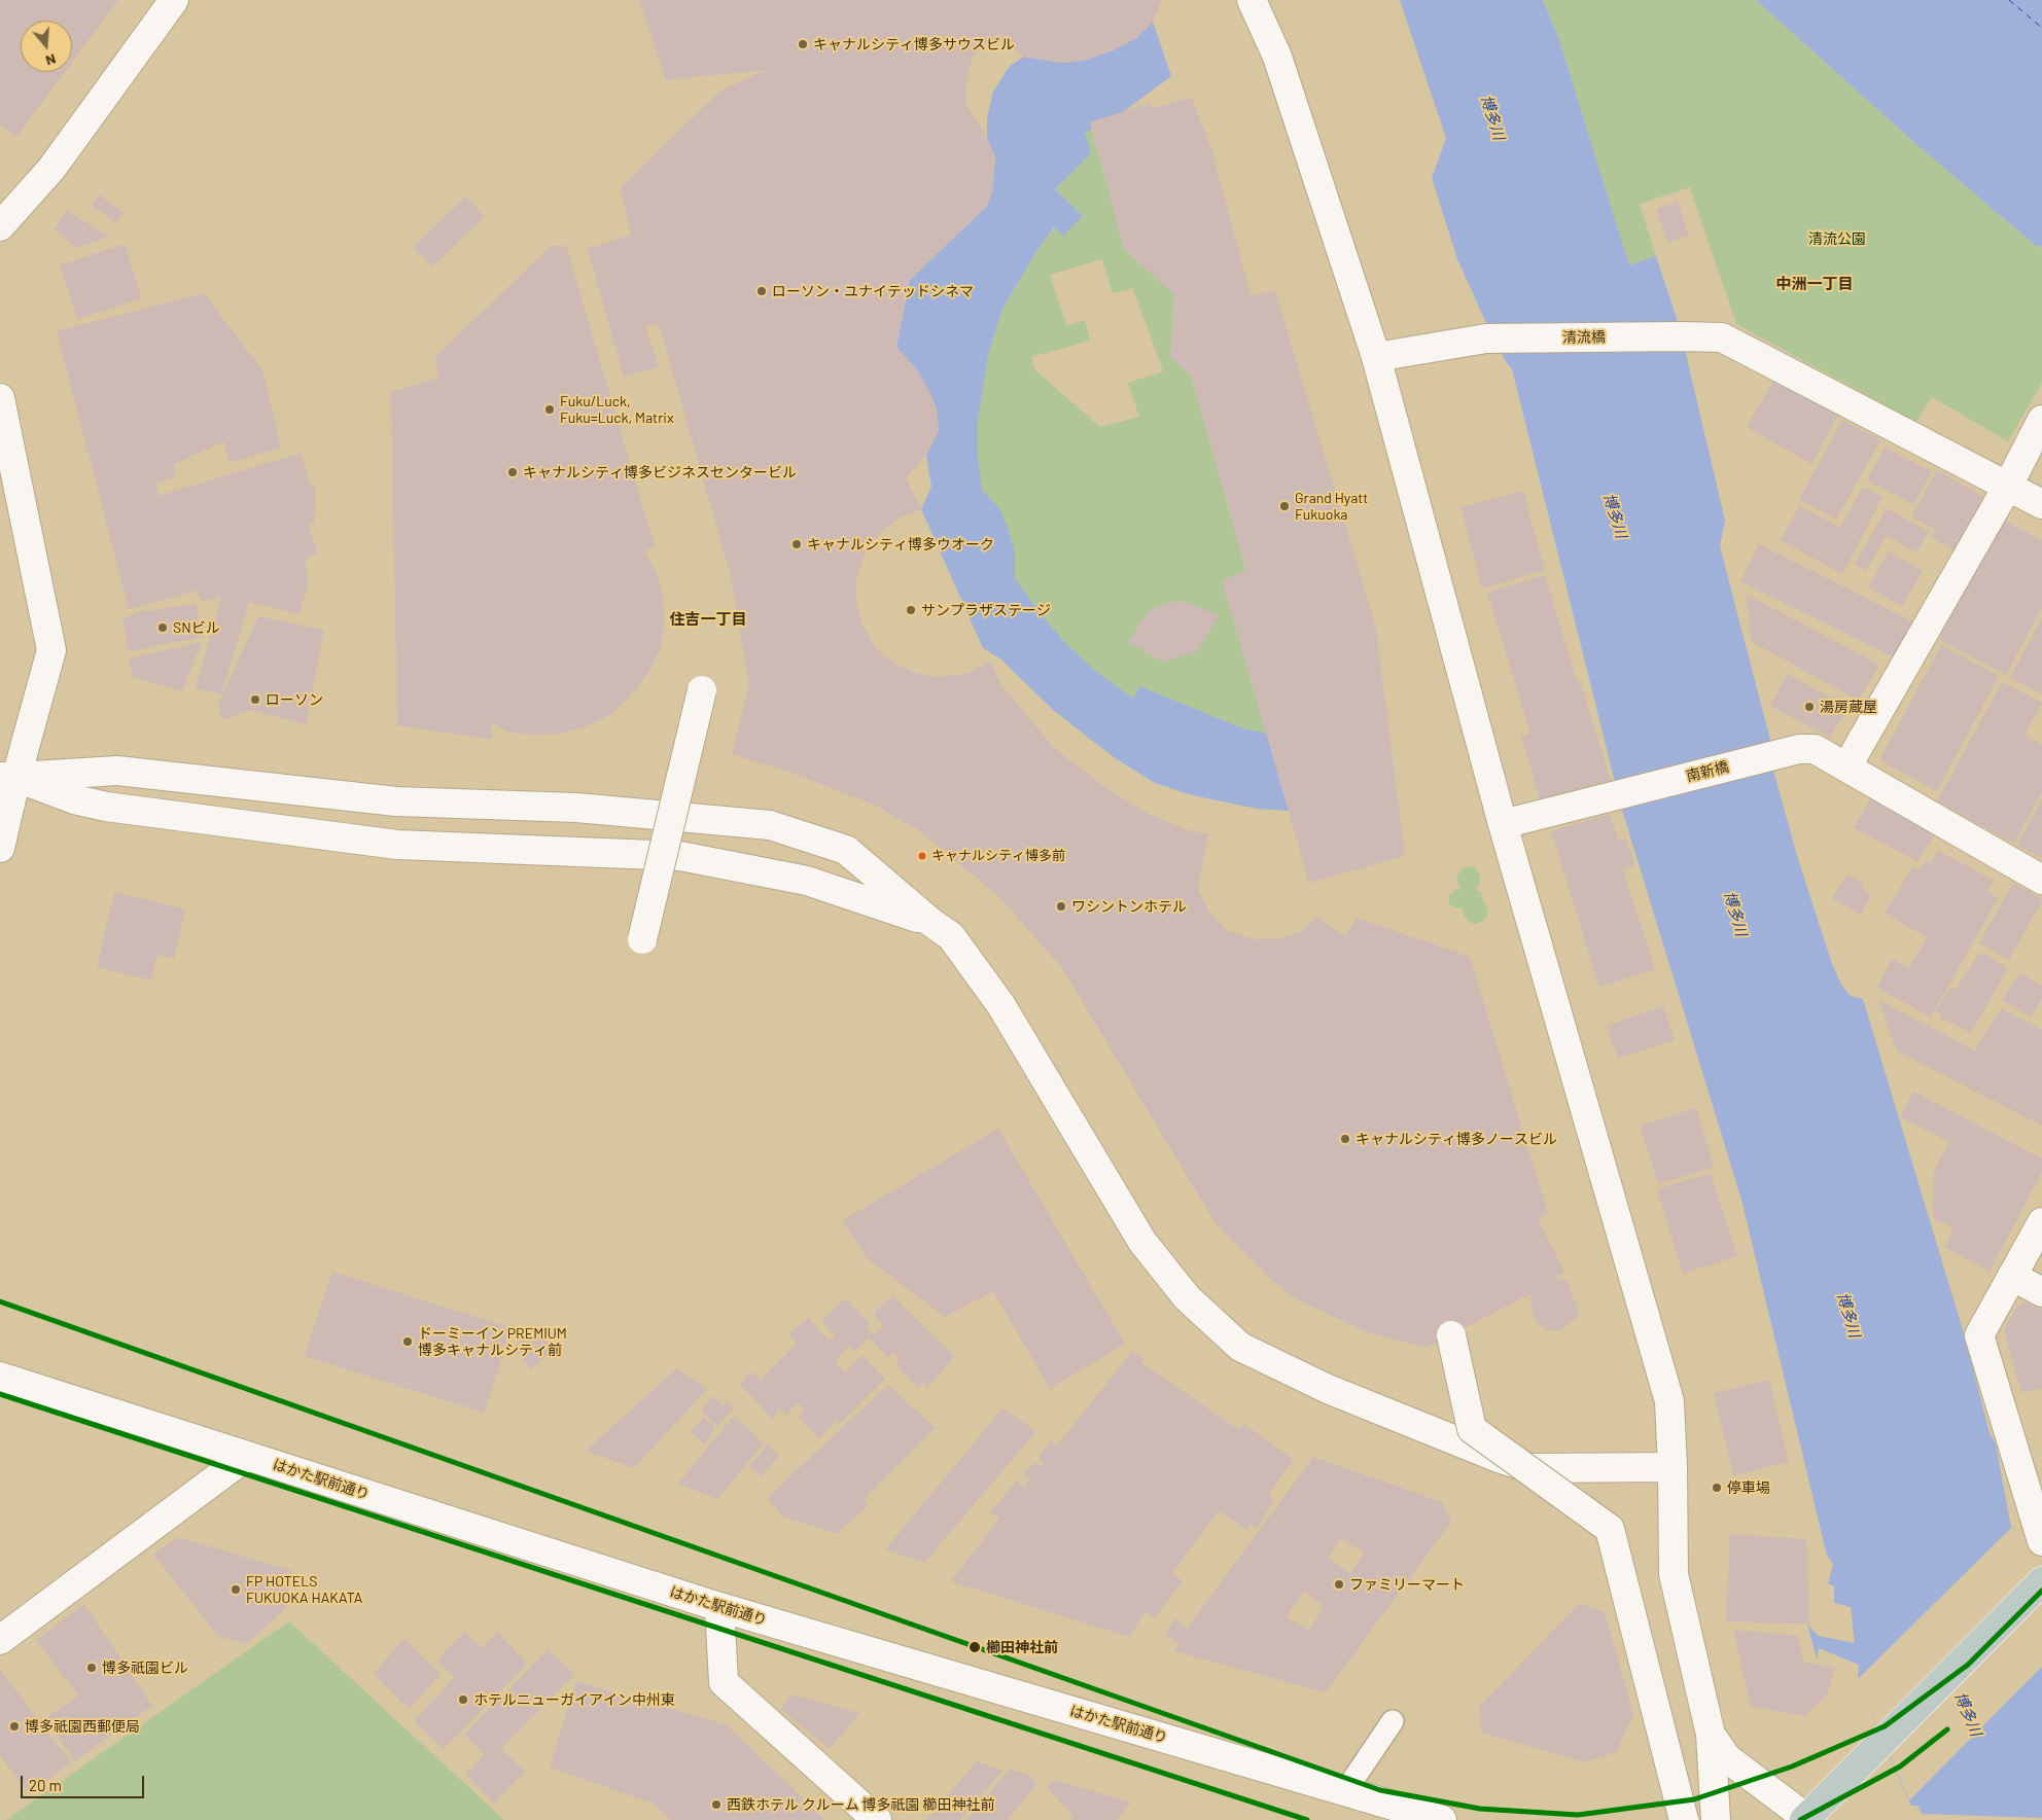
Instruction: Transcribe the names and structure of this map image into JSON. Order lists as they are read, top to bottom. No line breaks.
{"streets":{"street":["清流橋","南新橋","はかた駅前通り"]},"districts":["中洲一丁目","住吉一丁目"],"water":["博多川"],"parks":["清流公園"],"places":["キャナルシティ博多サウスビル","ローソン・ユナイテッドシネマ","Fuku/Luck, Fuku=Luck, Matrix","キャナルシティ博多ビジネスセンタービル","Grand Hyatt Fukuoka","キャナルシティ博多ウオーク","サンプラザステージ","SNビル","ローソン","湯房蔵屋","キャナルシティ博多前","ワシントンホテル","キャナルシティ博多ノースビル","ドーミーイン PREMIUM 博多キャナルシティ前","停車場","ファミリーマート","FP HOTELS FUKUOKA HAKATA","櫛田神社前","博多祇園ビル","ホテルニューガイアイン中州東","博多祇園西郵便局","西鉄ホテル クルーム 博多祇園 櫛田神社前"],"lines":["transit line N"],"scale_bar":"20 m","north":"bottom"}
